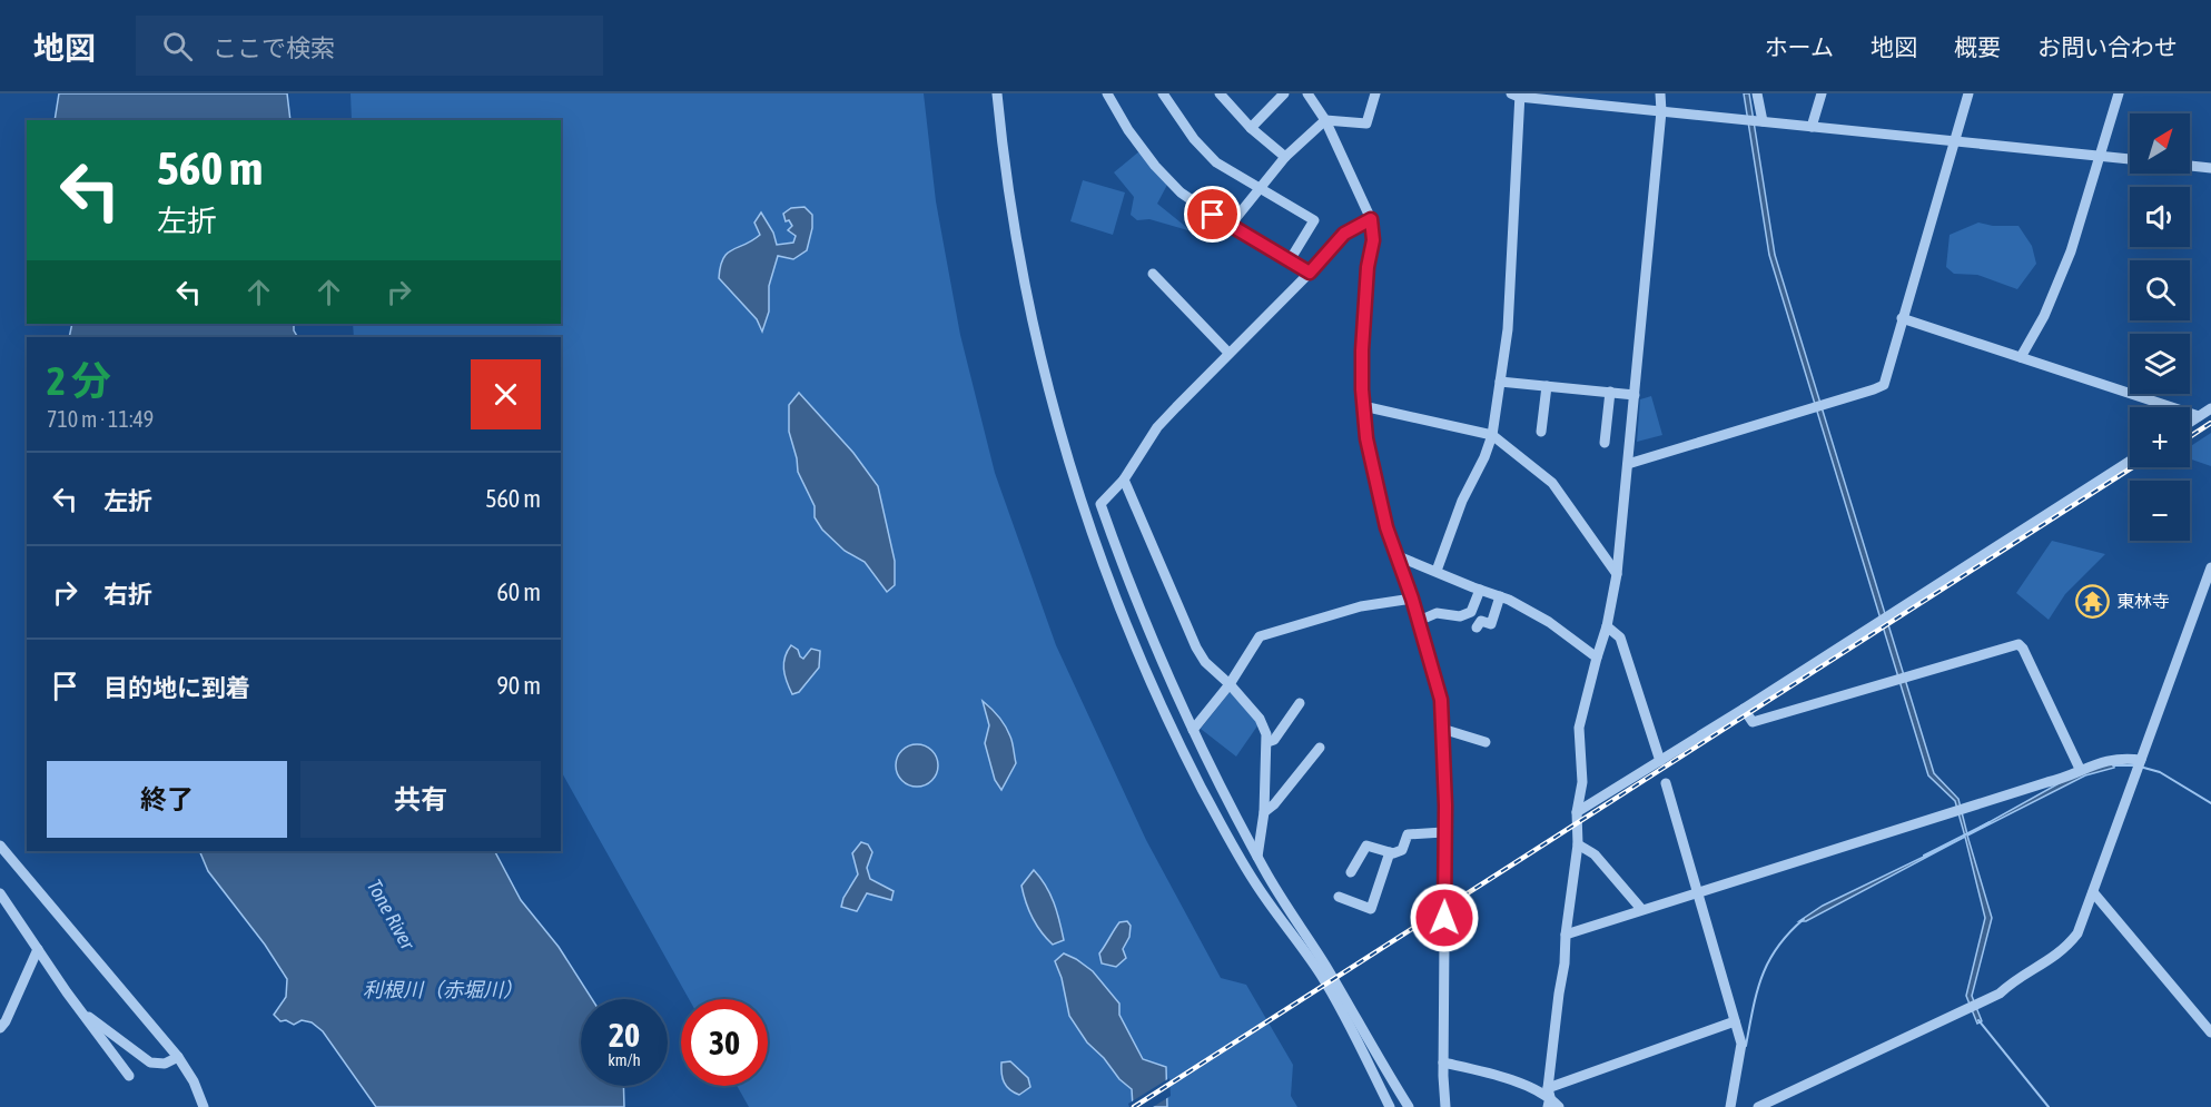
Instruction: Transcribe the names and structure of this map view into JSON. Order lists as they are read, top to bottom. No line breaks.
{"water":["Tone River","利根川（赤堀川）"],"places":{"temple":["東林寺"]},"north":"top right","page":{"header":"地図","search":"ここで検索","nav":["ホーム","地図","概要","お問い合わせ"],"map_buttons":["+","−"],"turn":["560 m","左折"],"heading":["2 分","710 m · 11:49"],"list":[{"name":"左折","value":"560 m"},{"name":"右折","value":"60 m"},{"name":"目的地に到着","value":"90 m"}],"buttons":["終了","共有"],"speed":"20 km/h","limit":"30"}}
